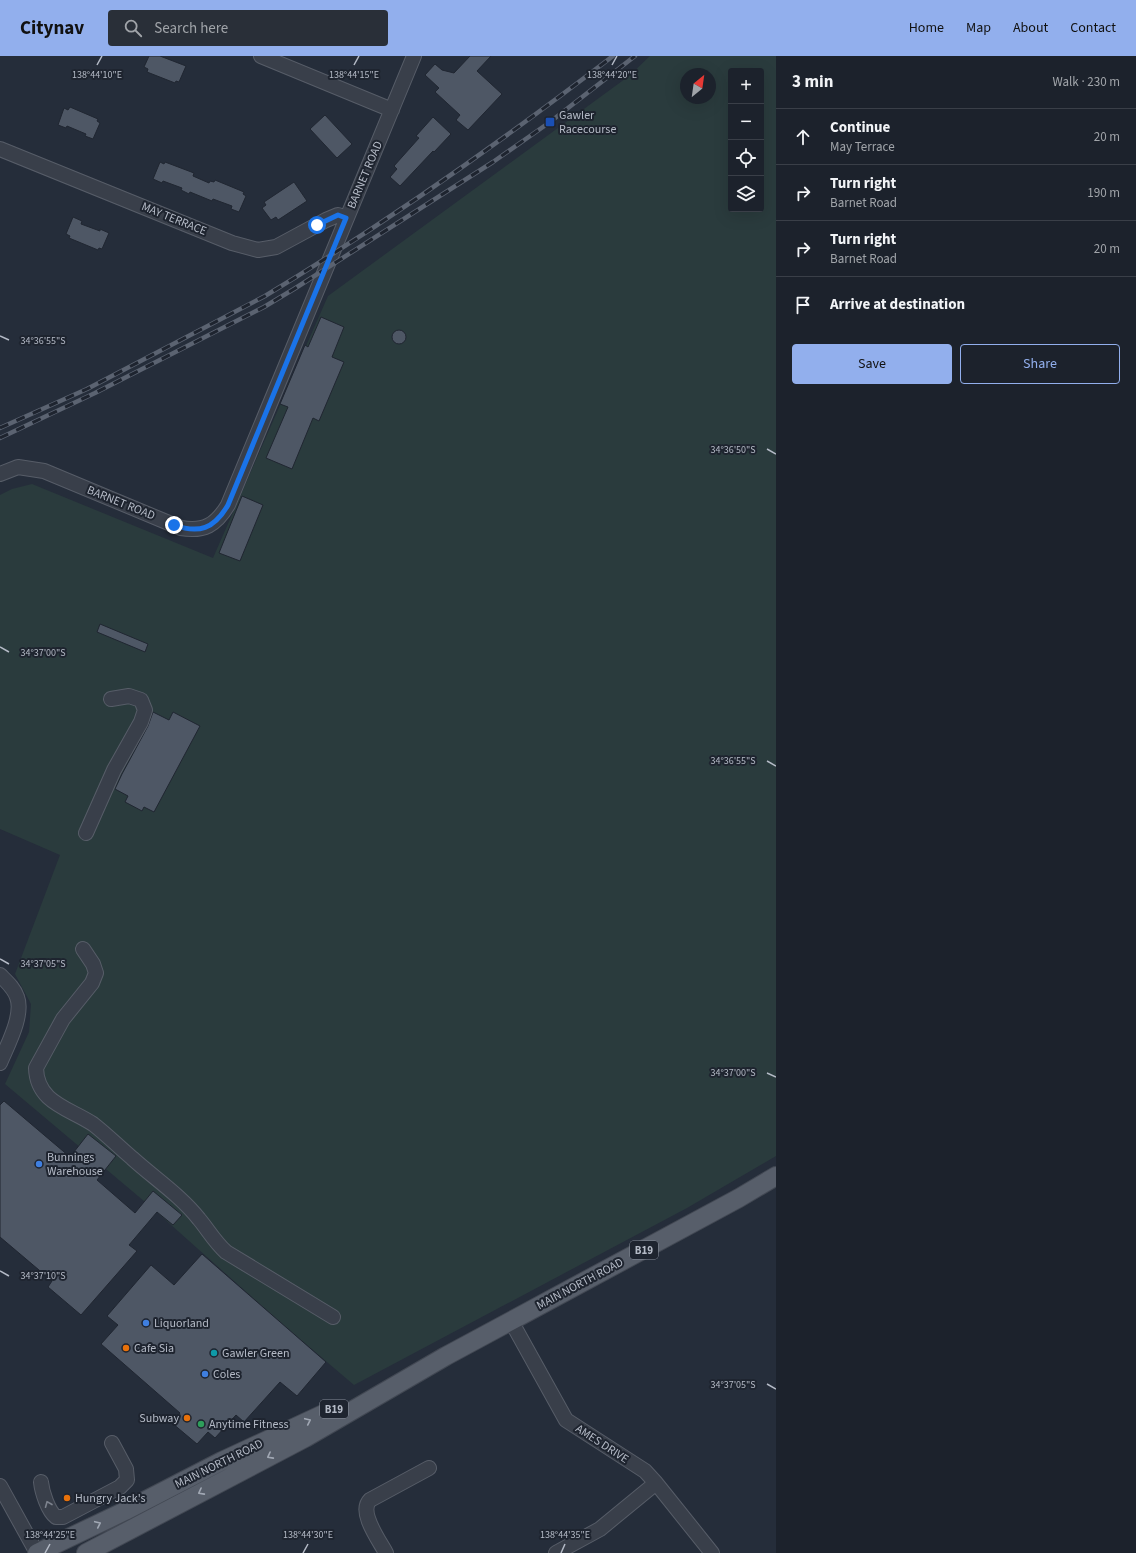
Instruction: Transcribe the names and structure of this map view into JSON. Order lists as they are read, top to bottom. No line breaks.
{"streets":{"main road":["B19","MAIN NORTH ROAD"],"street":["BARNET ROAD","MAY TERRACE","AMES DRIVE"]},"crossings":[["BARNET ROAD","MAY TERRACE"],["MAIN NORTH ROAD","AMES DRIVE"]],"places":{"transit":["Gawler Racecourse"],"other":["Bunnings Warehouse","Liquorland","Cafe Sia","Gawler Green","Coles","Subway","Anytime Fitness","Hungry Jack's"]},"north":"top right","page":{"header":"Citynav","search":"Search here","nav":["Home","Map","About","Contact"],"heading":["3 min","Walk · 230 m"],"map_buttons":["+","−"],"list":[["Continue","May Terrace","20 m"],["Turn right","Barnet Road","190 m"],["Turn right","Barnet Road","20 m"],"Arrive at destination"],"buttons":["Save","Share"]},"coordinates":["138°44'10\"E","138°44'15\"E","138°44'20\"E","34°36'55\"S","34°36'50\"S","34°37'00\"S","34°37'05\"S","34°37'10\"S","138°44'25\"E","138°44'30\"E","138°44'35\"E"]}
